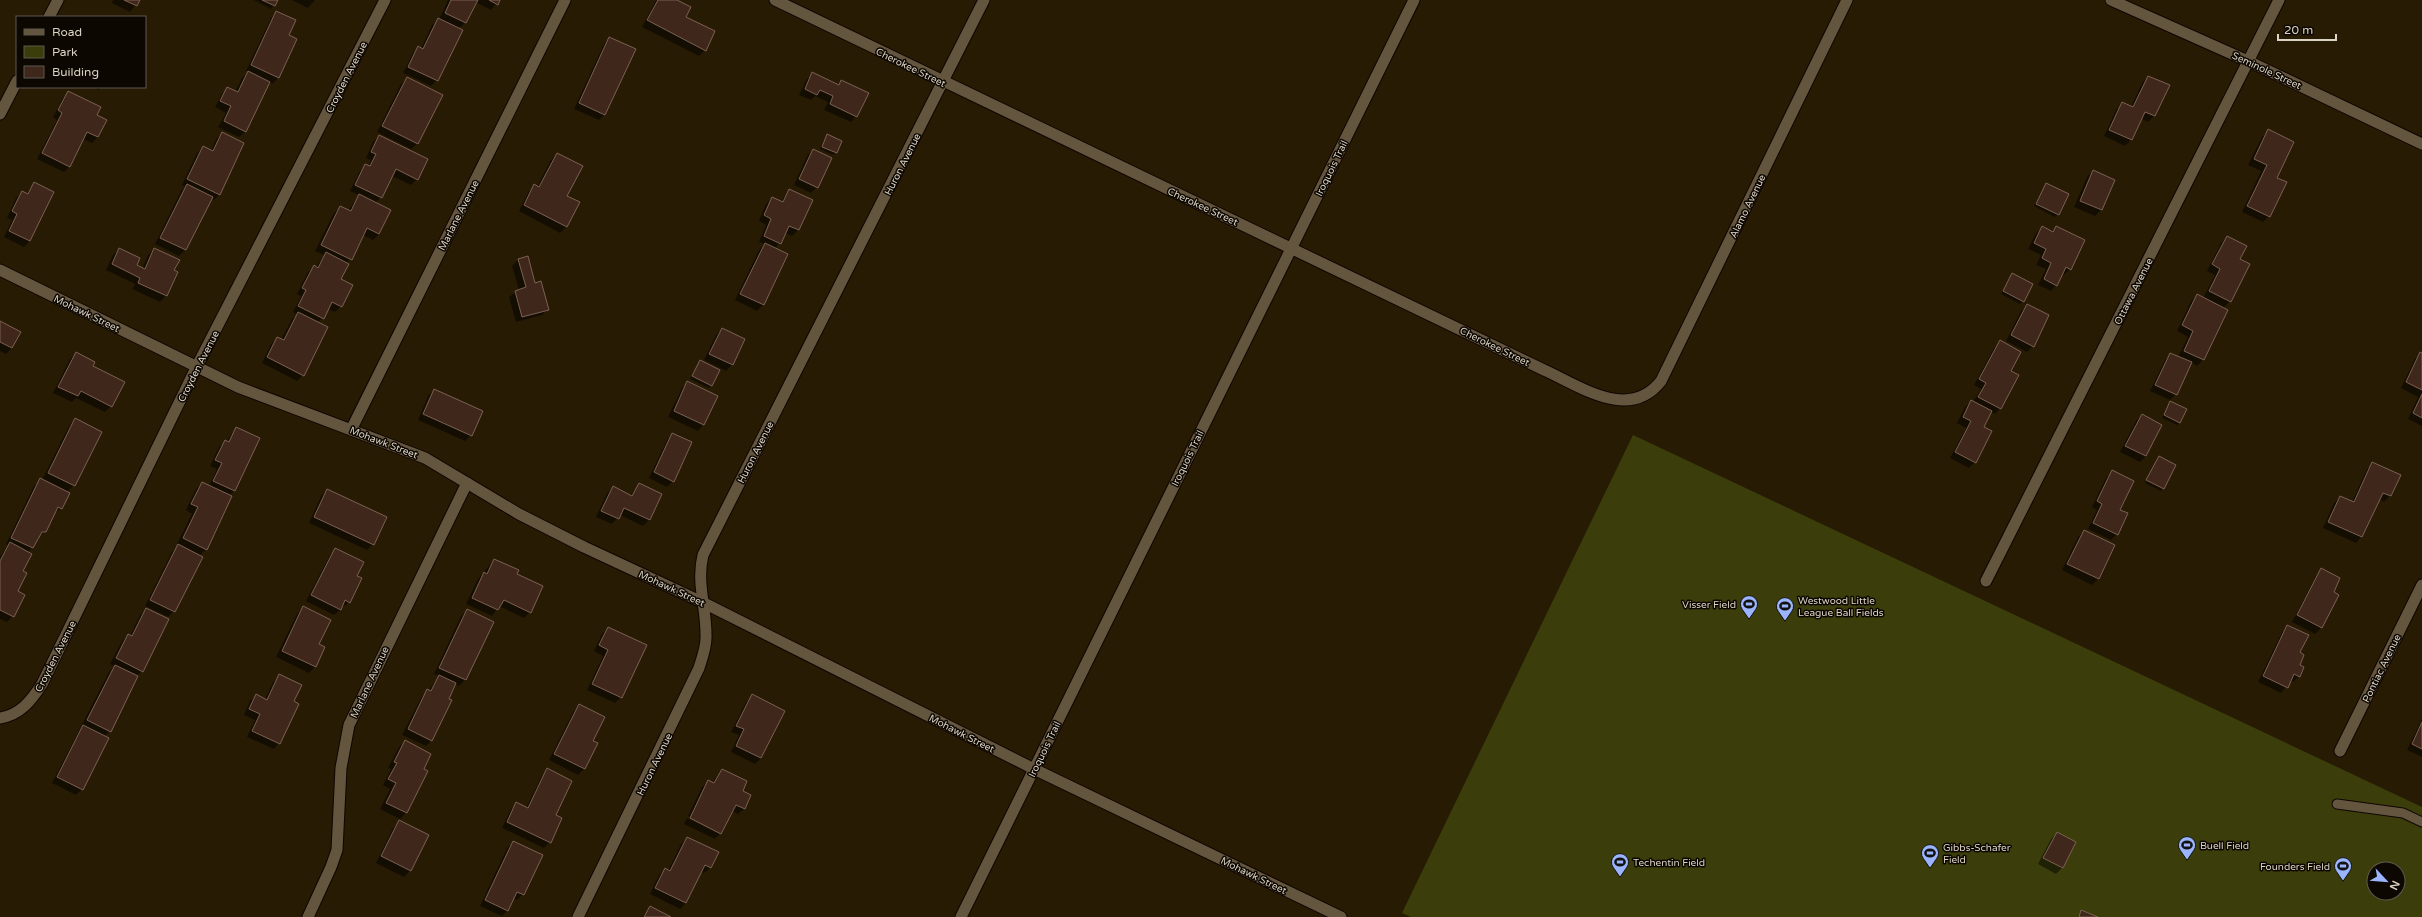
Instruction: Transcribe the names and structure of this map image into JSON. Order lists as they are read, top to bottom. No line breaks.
{"streets":{"street":["Cherokee Street","Seminole Street","Croyden Avenue","Huron Avenue","Iroquois Trail","Alamo Avenue","Marlane Avenue","Ottawa Avenue","Mohawk Street","Pontiac Avenue"]},"crossings":[["Cherokee Street","Huron Avenue"],["Cherokee Street","Iroquois Trail"],["Cherokee Street","Alamo Avenue"],["Seminole Street","Ottawa Avenue"],["Croyden Avenue","Mohawk Street"],["Huron Avenue","Mohawk Street"],["Iroquois Trail","Mohawk Street"],["Marlane Avenue","Mohawk Street"]],"places":{"sports":["Visser Field","Westwood Little League Ball Fields","Buell Field","Gibbs-Schafer Field","Techentin Field","Founders Field"]},"legend":["Road","Park","Building"],"scale_bar":"20 m","north":"bottom right"}
